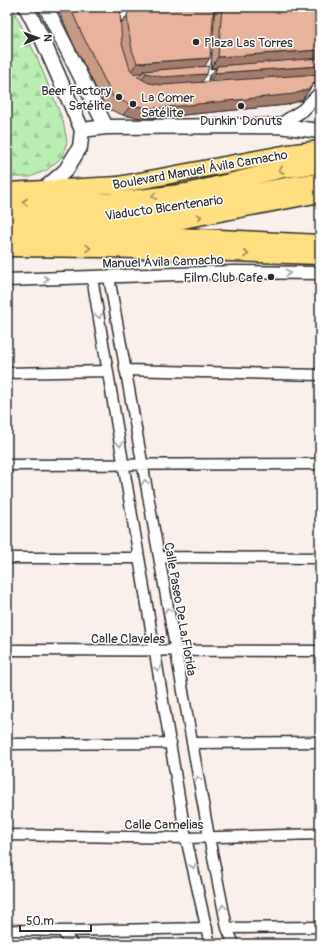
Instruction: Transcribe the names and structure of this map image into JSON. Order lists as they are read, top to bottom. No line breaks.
{"streets":{"highway":["Viaducto Bicentenario"],"main road":["Boulevard Manuel Ávila Camacho"],"street":["Manuel Ávila Camacho","Calle Paseo De La Florida","Calle Claveles","Calle Camelias"]},"crossings":[["Manuel Ávila Camacho","Calle Paseo De La Florida"],["Calle Paseo De La Florida","Calle Claveles"],["Calle Paseo De La Florida","Calle Camelias"]],"places":["Plaza Las Torres","Beer Factory Satélite","La Comer Satélite","Dunkin' Donuts","Film Club Cafe"],"scale_bar":"50 m","north":"right"}
